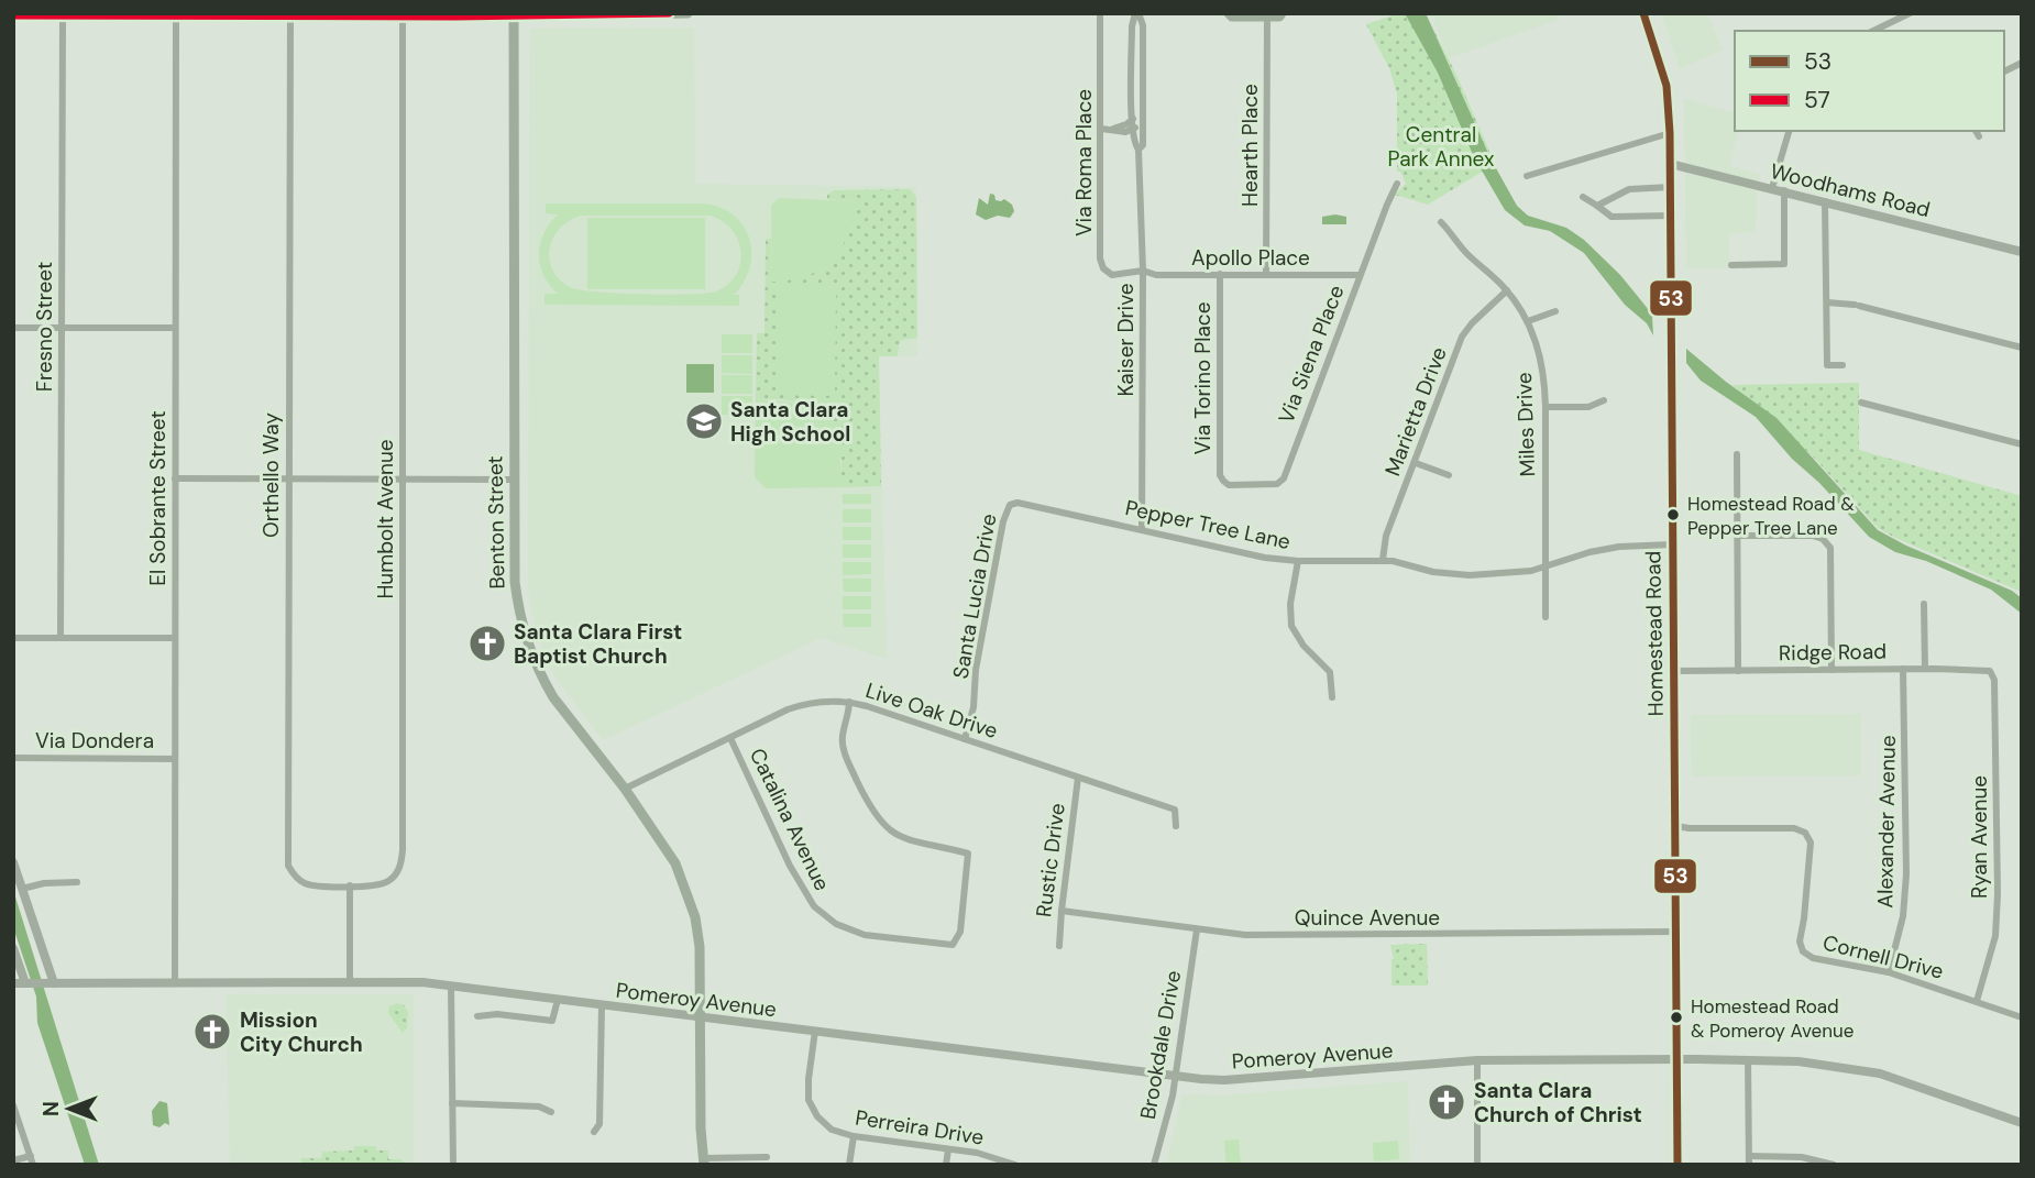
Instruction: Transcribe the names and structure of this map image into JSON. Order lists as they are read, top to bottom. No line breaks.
{"streets":{"main road":["Benton Street","Homestead Road"],"street":["Hearth Place","Via Roma Place","Woodhams Road","Apollo Place","Fresno Street","Kaiser Drive","Via Siena Place","Via Torino Place","Marietta Drive","Miles Drive","Orthello Way","El Sobrante Street","Humbolt Avenue","Pepper Tree Lane","Santa Lucia Drive","Ridge Road","Live Oak Drive","Via Dondera","Catalina Avenue","Alexander Avenue","Ryan Avenue","Rustic Drive","Quince Avenue","Cornell Drive","Pomeroy Avenue","Brookdale Drive","Perreira Drive"]},"crossings":[["Hearth Place","Apollo Place"],["Via Roma Place","Apollo Place"],["Via Roma Place","Kaiser Drive"],["Woodhams Road","Homestead Road"],["Apollo Place","Kaiser Drive"],["Apollo Place","Via Siena Place"],["Apollo Place","Via Torino Place"],["Kaiser Drive","Pepper Tree Lane"],["Via Siena Place","Via Torino Place"],["Marietta Drive","Miles Drive"],["Marietta Drive","Pepper Tree Lane"],["Miles Drive","Pepper Tree Lane"],["Orthello Way","Humbolt Avenue"],["El Sobrante Street","Via Dondera"],["El Sobrante Street","Pomeroy Avenue"],["Benton Street","Live Oak Drive"],["Benton Street","Pomeroy Avenue"],["Pepper Tree Lane","Santa Lucia Drive"],["Pepper Tree Lane","Homestead Road"],["Santa Lucia Drive","Live Oak Drive"],["Homestead Road","Ridge Road"],["Homestead Road","Quince Avenue"],["Homestead Road","Cornell Drive"],["Homestead Road","Pomeroy Avenue"],["Ridge Road","Alexander Avenue"],["Ridge Road","Ryan Avenue"],["Live Oak Drive","Catalina Avenue"],["Live Oak Drive","Rustic Drive"],["Alexander Avenue","Cornell Drive"],["Ryan Avenue","Cornell Drive"],["Rustic Drive","Quince Avenue"],["Quince Avenue","Brookdale Drive"],["Pomeroy Avenue","Brookdale Drive"],["Pomeroy Avenue","Perreira Drive"]],"parks":["Central Park Annex"],"places":{"school or university":["Santa Clara High School"],"other":["Homestead Road & Pepper Tree Lane","Homestead Road & Pomeroy Avenue"],"church":["Santa Clara First Baptist Church","Mission City Church","Santa Clara Church of Christ"]},"lines":["transit line 53","transit line 57"],"legend":["53","57"],"north":"left"}
